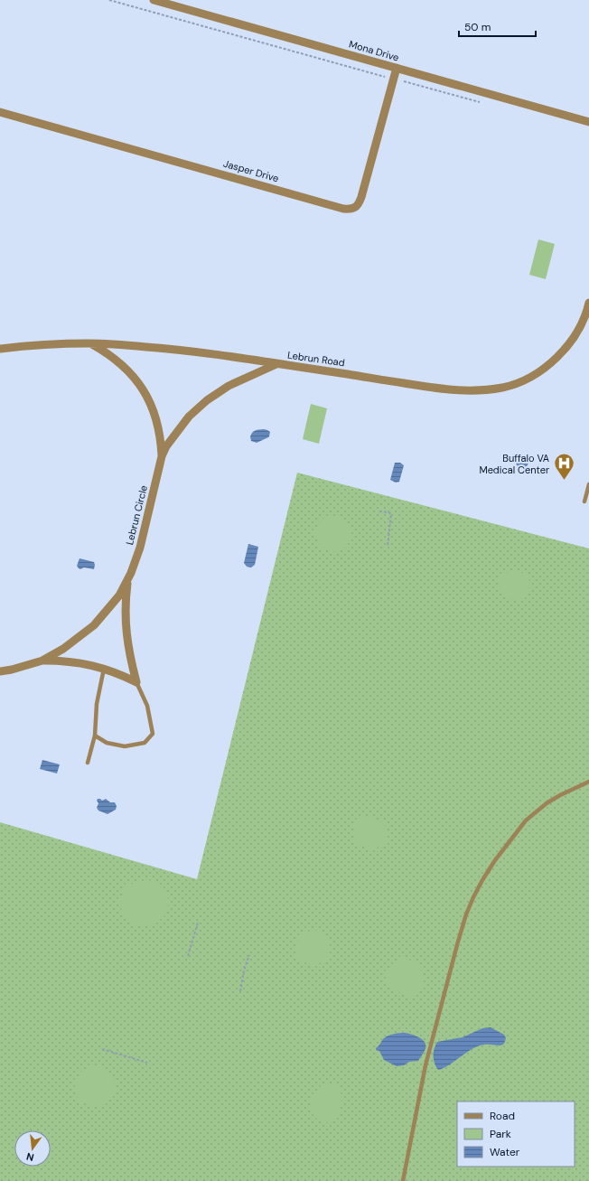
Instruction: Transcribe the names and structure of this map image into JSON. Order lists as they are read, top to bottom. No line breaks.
{"streets":{"street":["Mona Drive","Jasper Drive","Lebrun Road","Lebrun Circle"]},"crossings":[["Mona Drive","Jasper Drive"],["Lebrun Road","Lebrun Circle"]],"places":{"hospital":["Buffalo VA Medical Center"]},"legend":["Road","Park","Water"],"scale_bar":"50 m","north":"bottom"}
